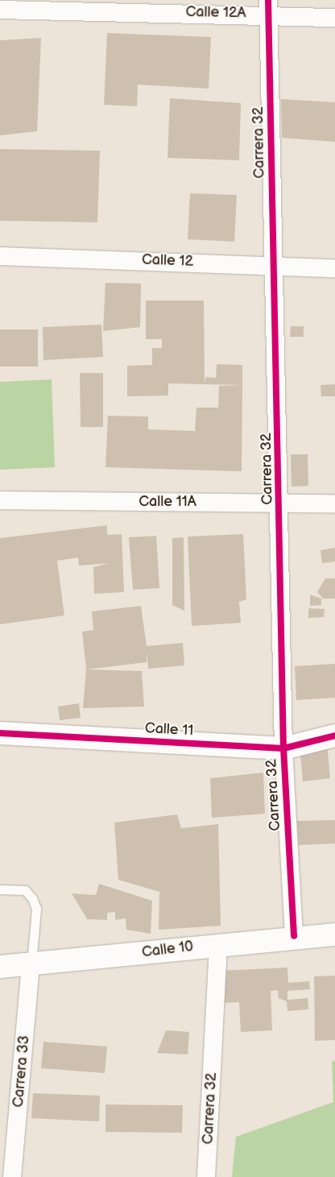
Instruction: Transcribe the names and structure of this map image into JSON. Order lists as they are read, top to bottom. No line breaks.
{"streets":{"street":["Calle 12A","Carrera 32","Calle 12","Calle 11A","Calle 11","Calle 10","Carrera 33"]},"crossings":[["Calle 12A","Carrera 32"],["Carrera 32","Calle 12"],["Carrera 32","Calle 11A"],["Carrera 32","Calle 11"],["Carrera 32","Calle 10"],["Calle 10","Carrera 33"]]}
